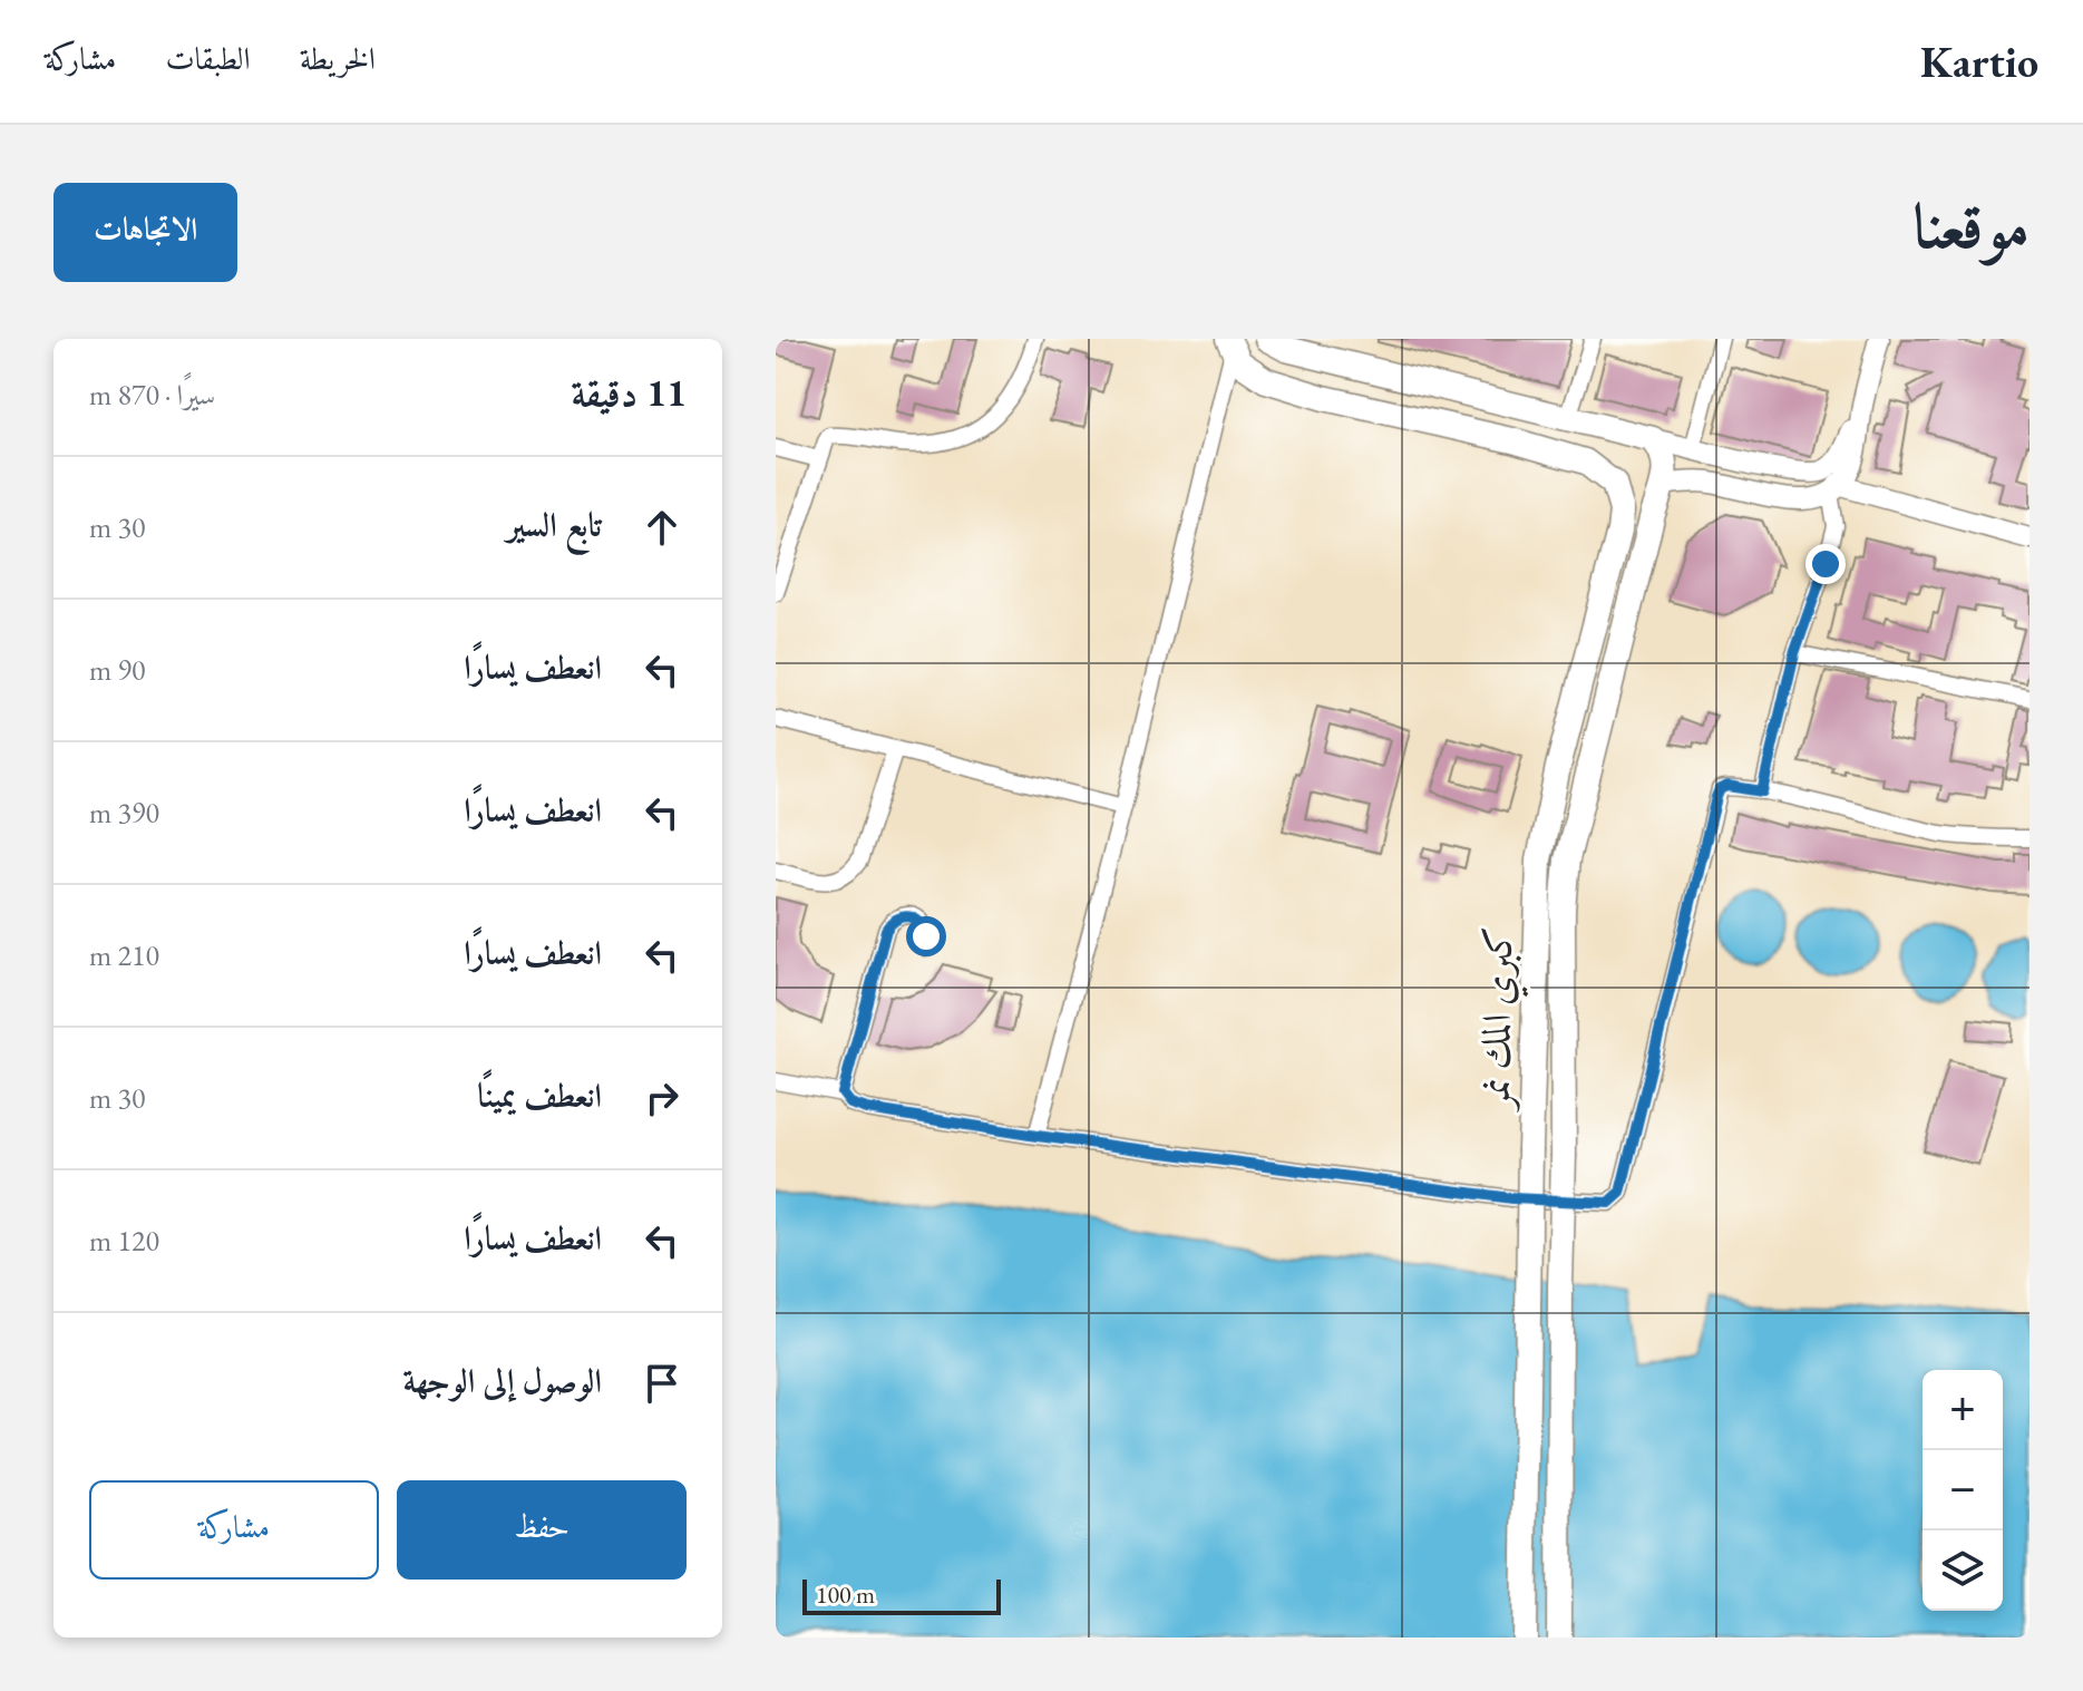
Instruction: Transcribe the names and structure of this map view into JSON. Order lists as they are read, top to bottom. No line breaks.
{"streets":{"highway":["كبري المك نمر"]},"scale_bar":"100 m","page":{"header":"Kartio","nav":["الخريطة","الطبقات","مشاركة"],"title":"موقعنا","buttons":["الاتجاهات",["حفظ","مشاركة"]],"heading":["11 دقيقة","سيرًا · 870 m"],"list":[["تابع السير","30 m"],["انعطف يسارًا","90 m"],["انعطف يسارًا","390 m"],["انعطف يسارًا","210 m"],["انعطف يمينًا","30 m"],["انعطف يسارًا","120 m"],"الوصول إلى الوجهة"],"map_buttons":["+","−"],"scale":"100 m"}}
